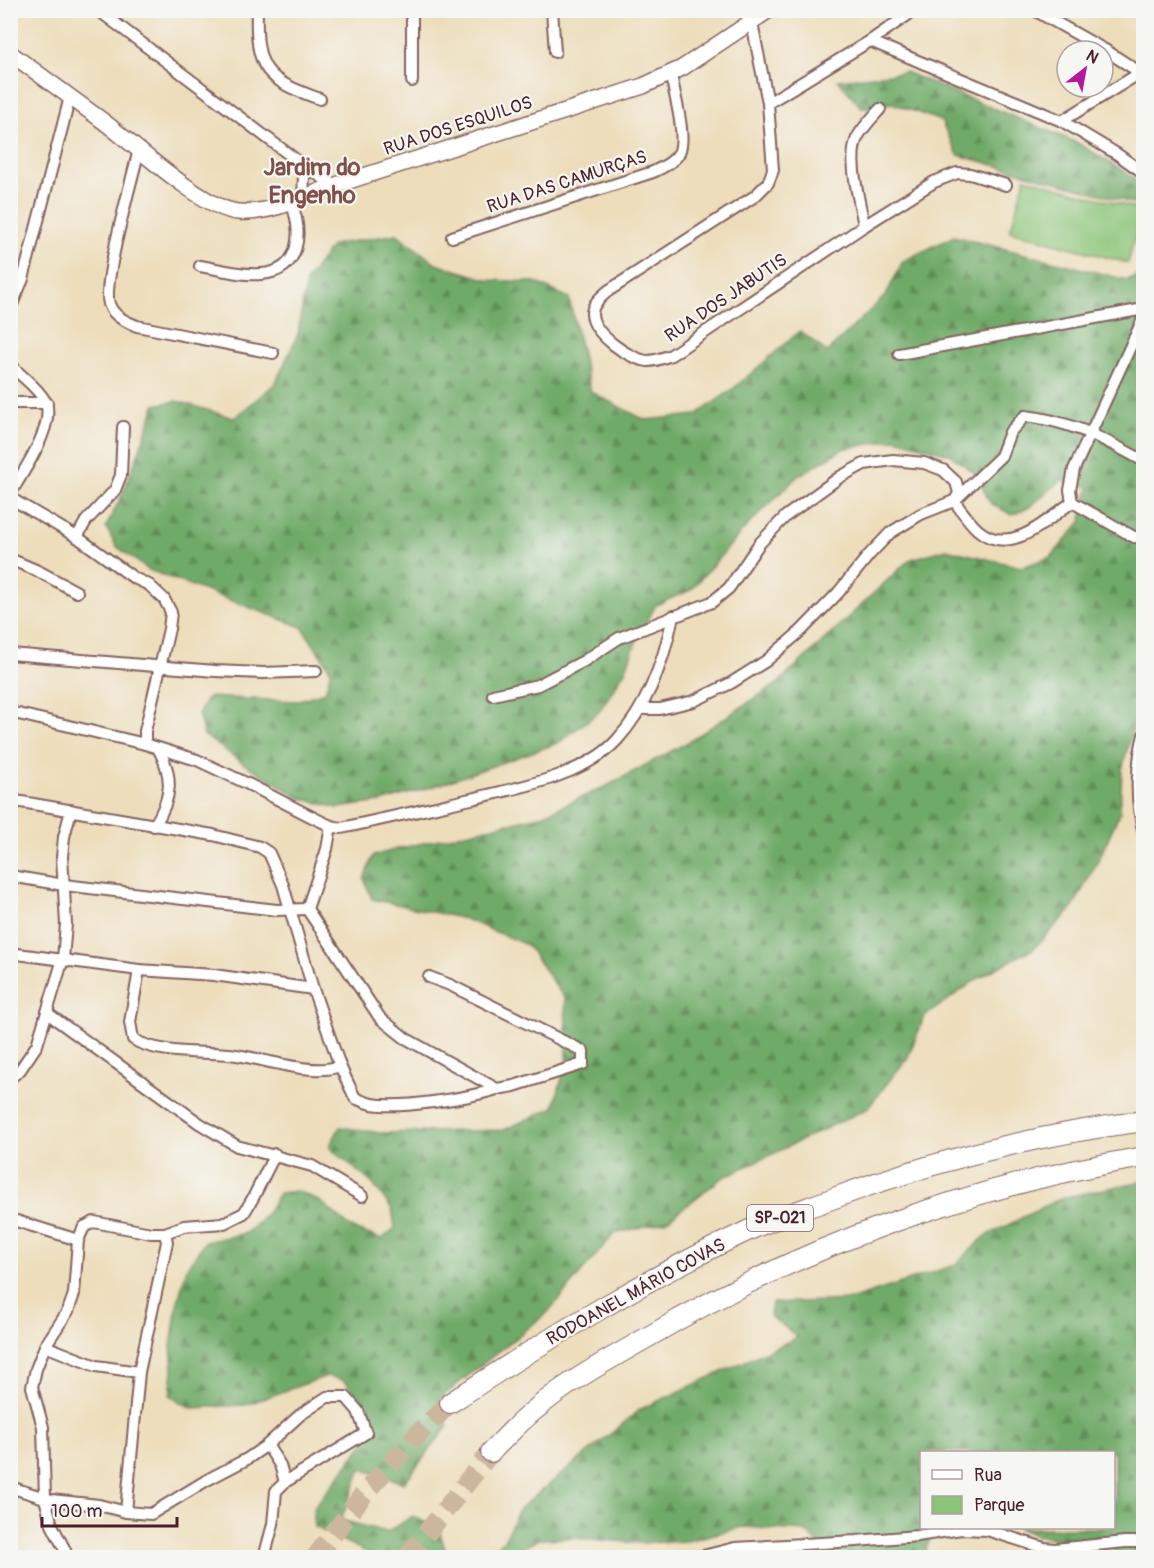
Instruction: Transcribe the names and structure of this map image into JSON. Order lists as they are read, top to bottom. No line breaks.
{"streets":{"highway":["SP-021","RODOANEL MÁRIO COVAS"],"street":["RUA DOS ESQUILOS","RUA DAS CAMURÇAS","RUA DOS JABUTIS"]},"crossings":[["RUA DOS ESQUILOS","RUA DAS CAMURÇAS"],["RUA DOS ESQUILOS","RUA DOS JABUTIS"]],"districts":["Jardim do Engenho"],"legend":["Rua","Parque"],"scale_bar":"100 m","north":"top right"}
